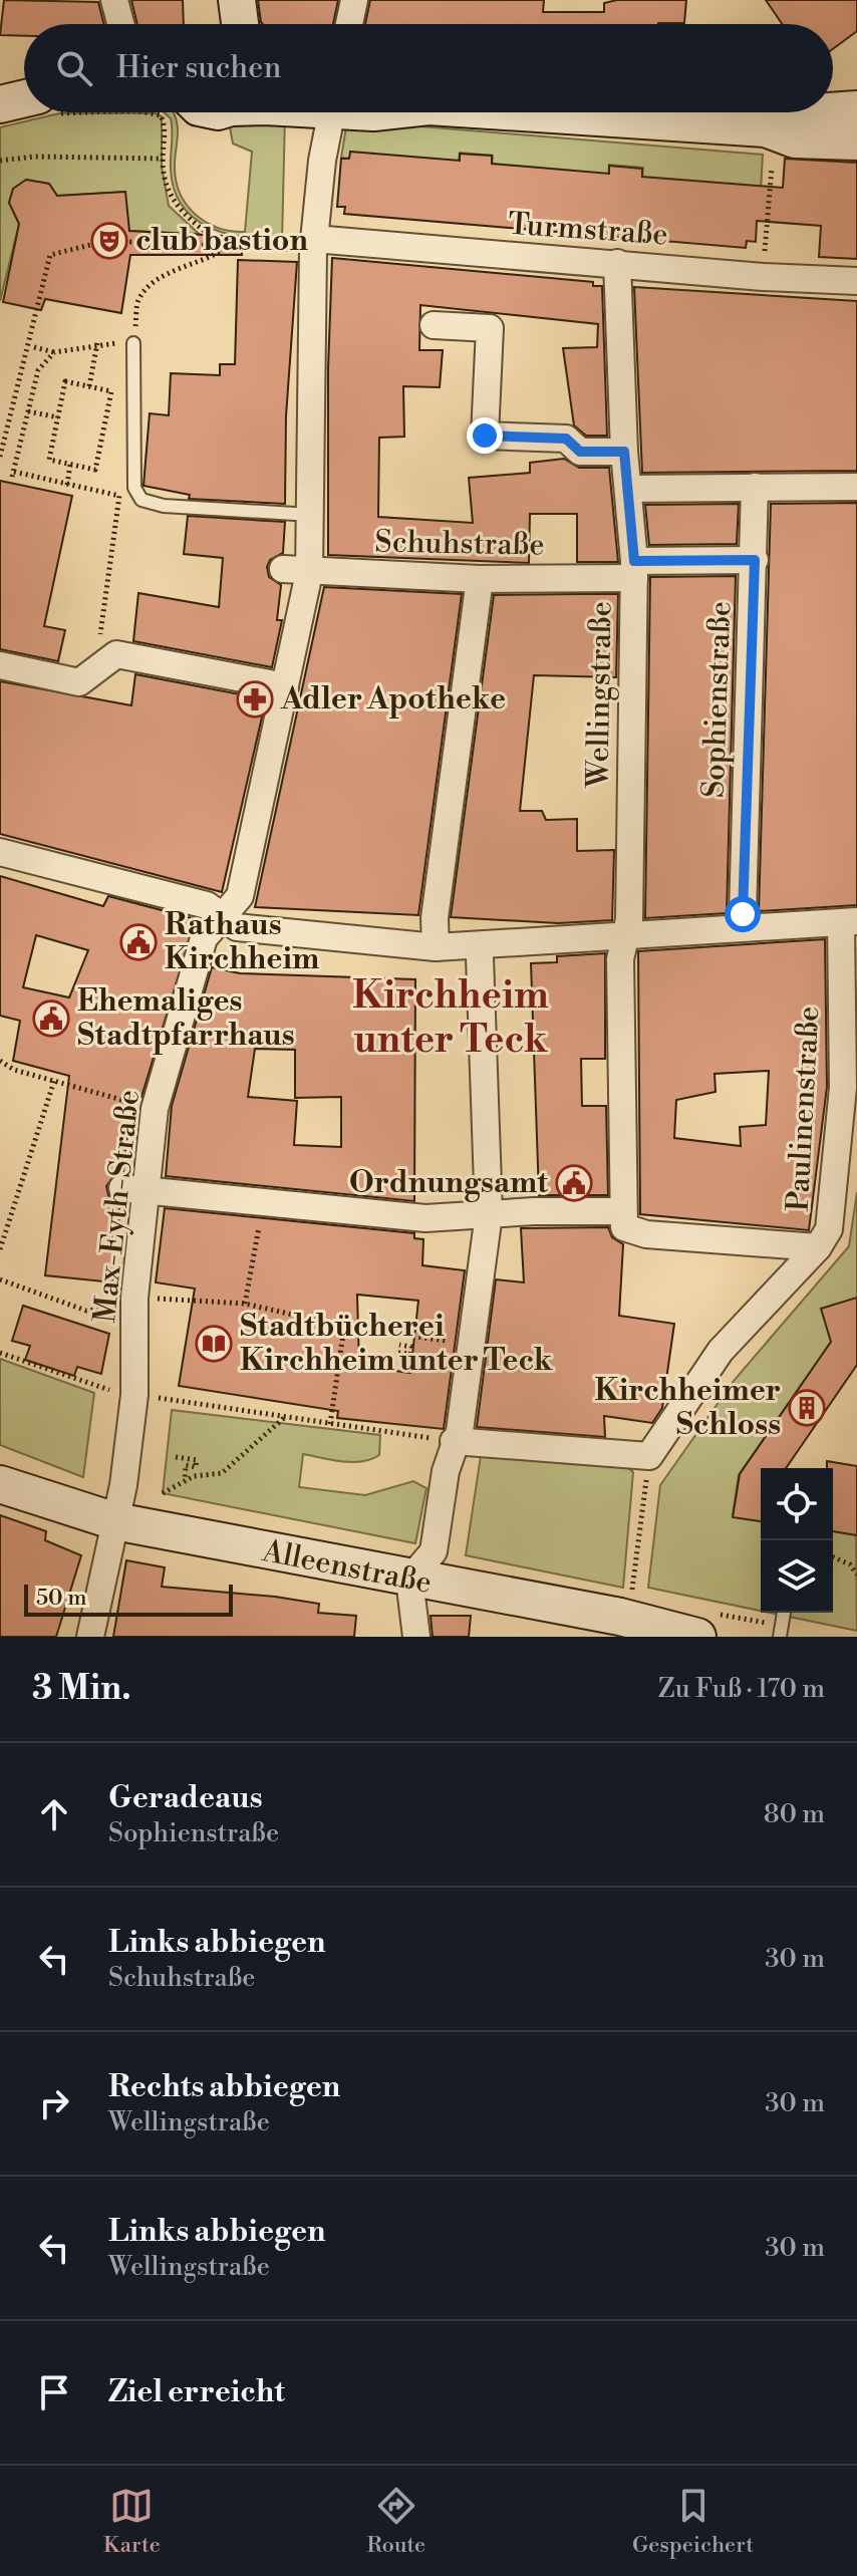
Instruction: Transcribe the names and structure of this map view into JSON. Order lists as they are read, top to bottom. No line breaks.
{"streets":{"street":["Turmstraße","Schuhstraße","Wellingstraße","Sophienstraße","Paulinenstraße","Max-Eyth-Straße","Alleenstraße"]},"crossings":[["Turmstraße","Wellingstraße"],["Turmstraße","Max-Eyth-Straße"],["Schuhstraße","Wellingstraße"],["Schuhstraße","Sophienstraße"],["Schuhstraße","Max-Eyth-Straße"],["Max-Eyth-Straße","Alleenstraße"]],"districts":["Kirchheim unter Teck"],"places":{"theatre":["club bastion"],"pharmacy":["Adler Apotheke"],"public building":["Rathaus Kirchheim","Ehemaliges Stadtpfarrhaus","Ordnungsamt"],"library":["Stadtbücherei Kirchheim unter Teck"],"building":["Kirchheimer Schloss"]},"scale_bar":"50 m","page":{"search":"Hier suchen","scale":"50 m","heading":["3 Min.","Zu Fuß · 170 m"],"list":[["Geradeaus","Sophienstraße","80 m"],["Links abbiegen","Schuhstraße","30 m"],["Rechts abbiegen","Wellingstraße","30 m"],["Links abbiegen","Wellingstraße","30 m"],"Ziel erreicht"],"nav":["Karte","Route","Gespeichert"]}}
